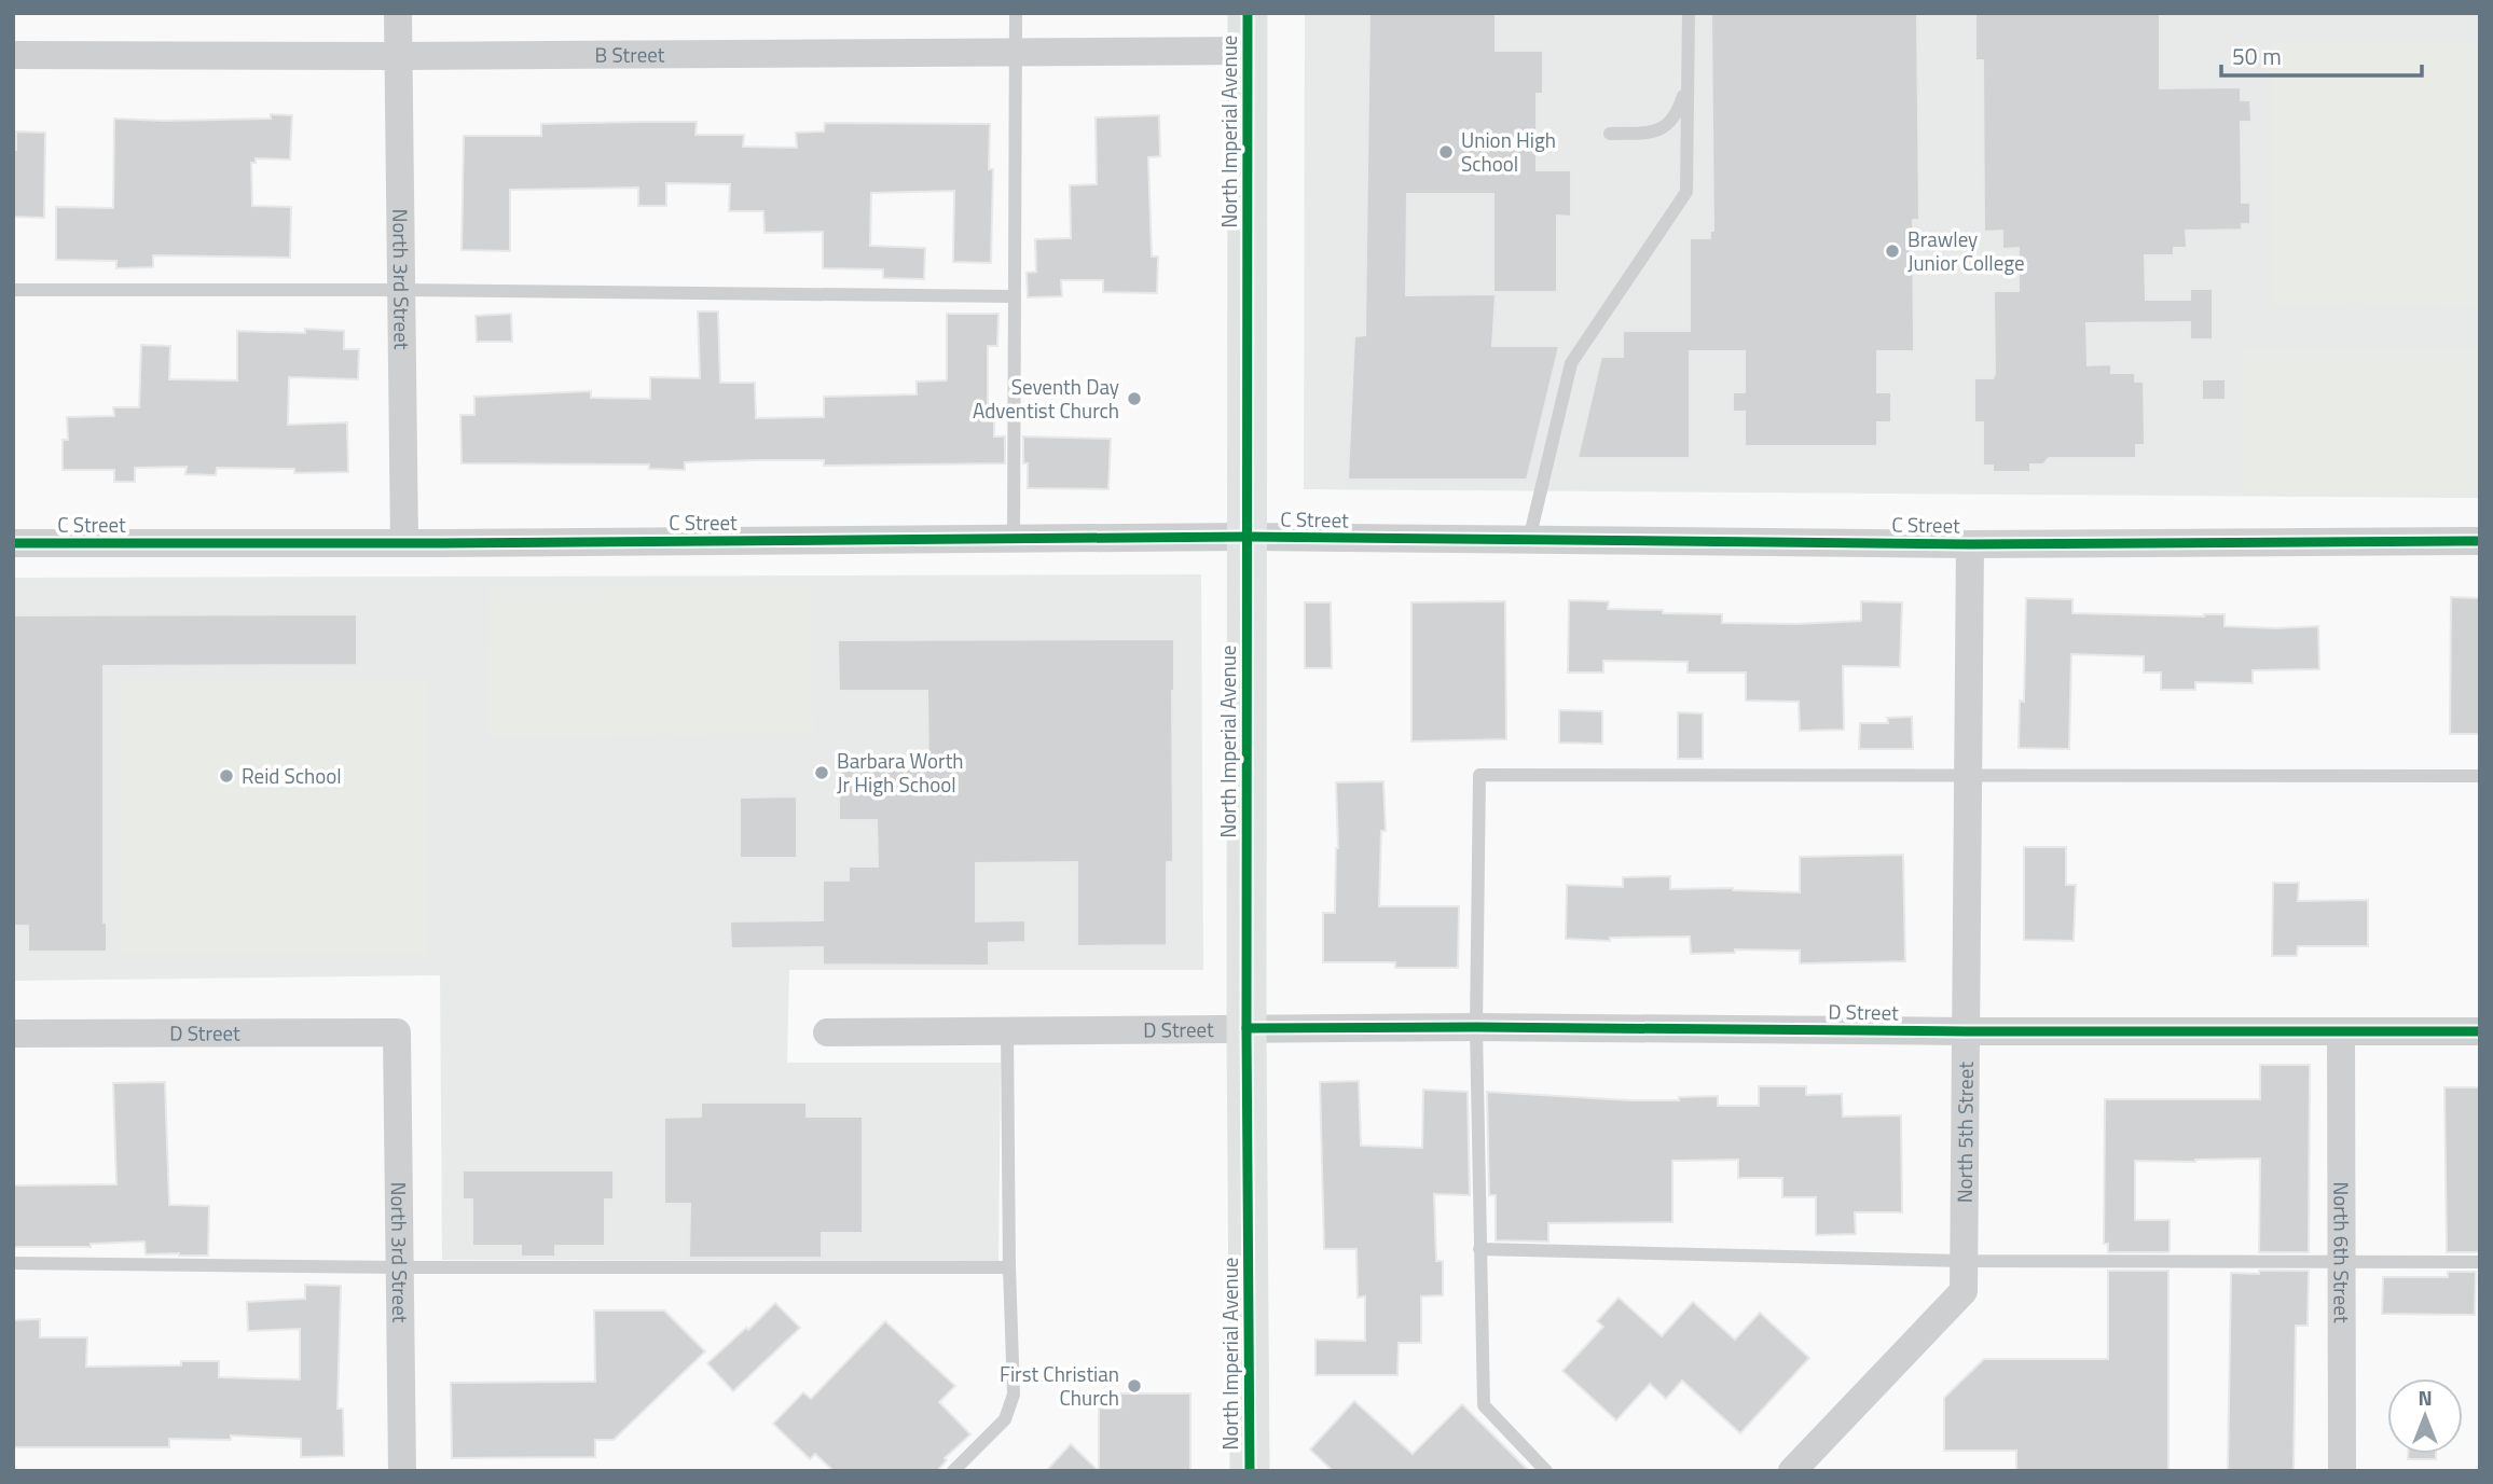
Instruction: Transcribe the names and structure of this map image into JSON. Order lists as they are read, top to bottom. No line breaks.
{"streets":{"street":["B Street","North Imperial Avenue","North 3rd Street","C Street","D Street","North 5th Street","North 6th Street"]},"crossings":[["B Street","North Imperial Avenue"],["B Street","North 3rd Street"],["North Imperial Avenue","C Street"],["North Imperial Avenue","D Street"],["North 3rd Street","C Street"],["North 3rd Street","D Street"],["C Street","North 5th Street"],["D Street","North 5th Street"],["D Street","North 6th Street"]],"places":["Union High School","Brawley Junior College","Seventh Day Adventist Church","Barbara Worth Jr High School","Reid School","First Christian Church"],"scale_bar":"50 m","north":"top"}
